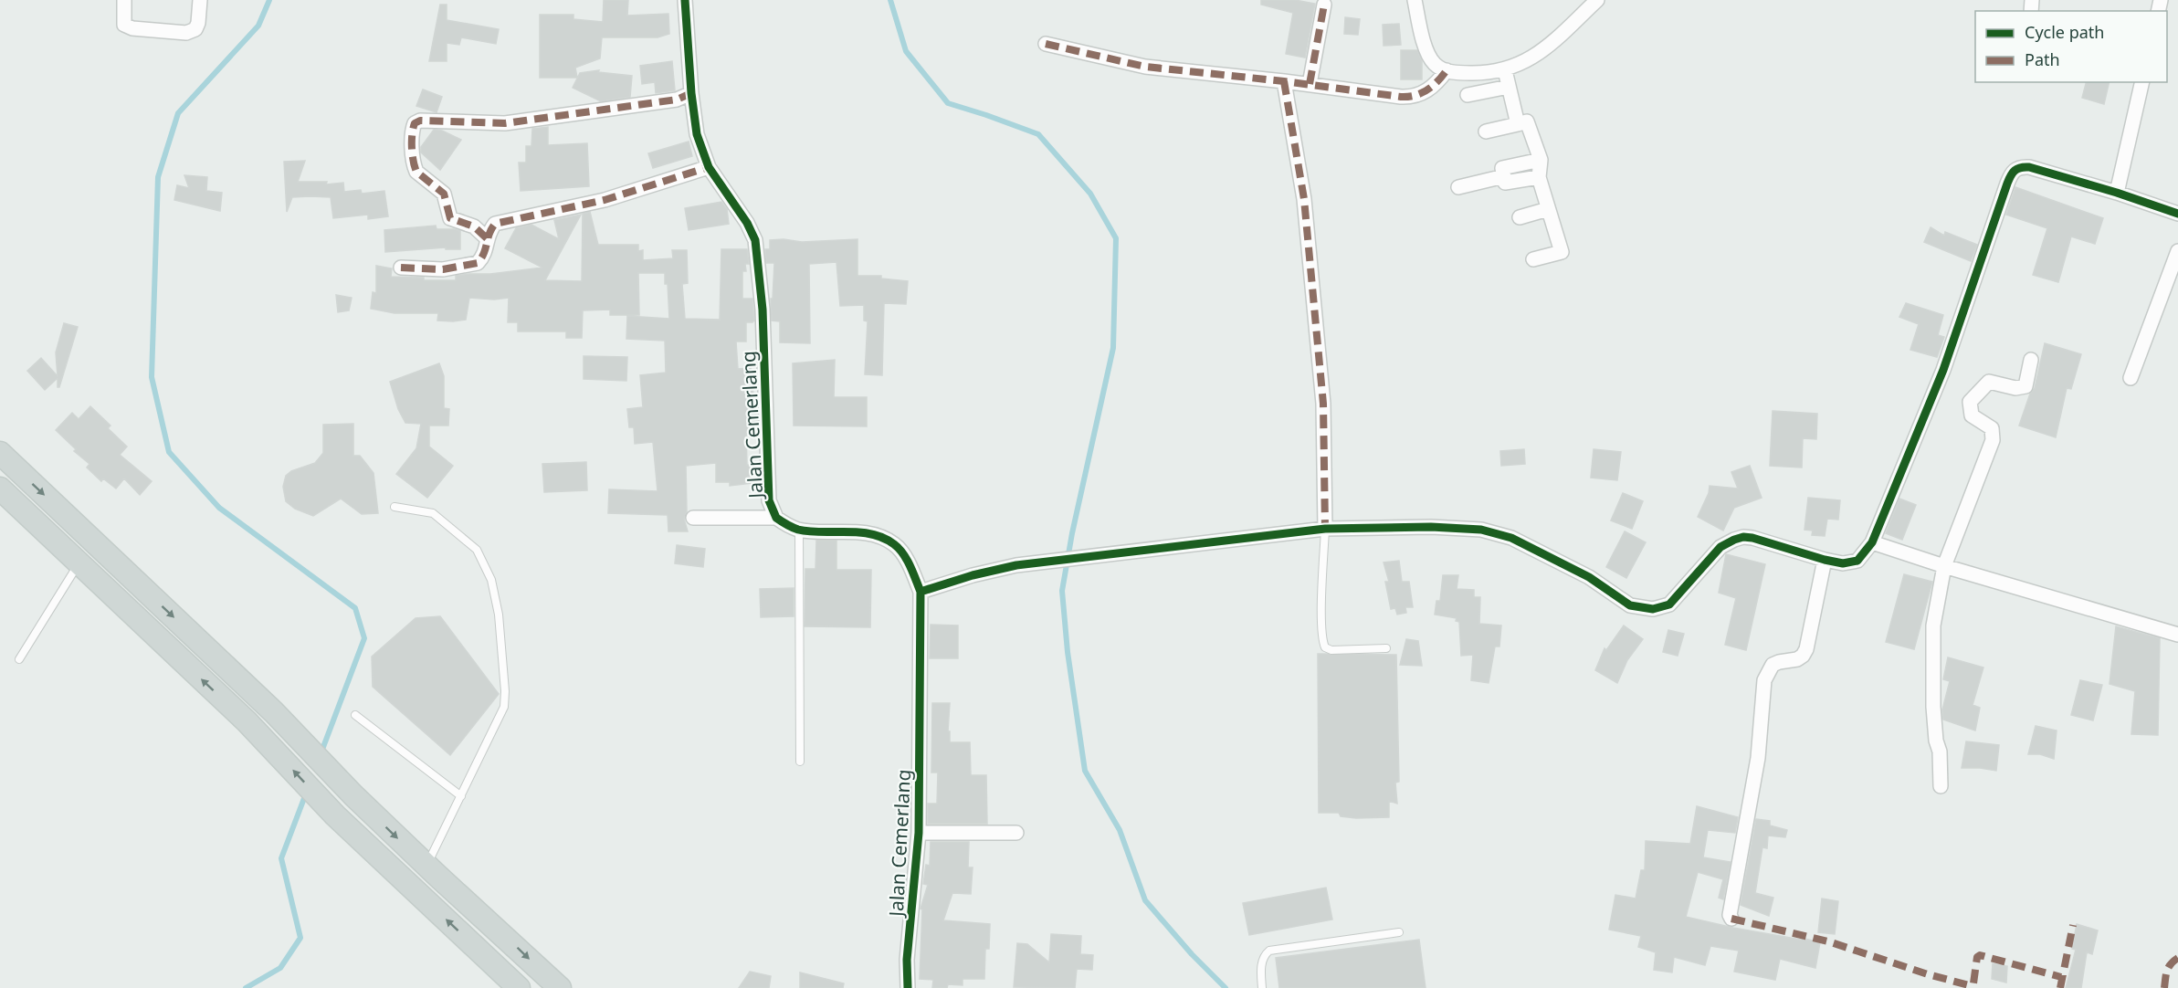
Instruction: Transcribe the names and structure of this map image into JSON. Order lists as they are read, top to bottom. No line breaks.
{"streets":{"street":["Jalan Cemerlang"]},"legend":["Cycle path","Path"]}
